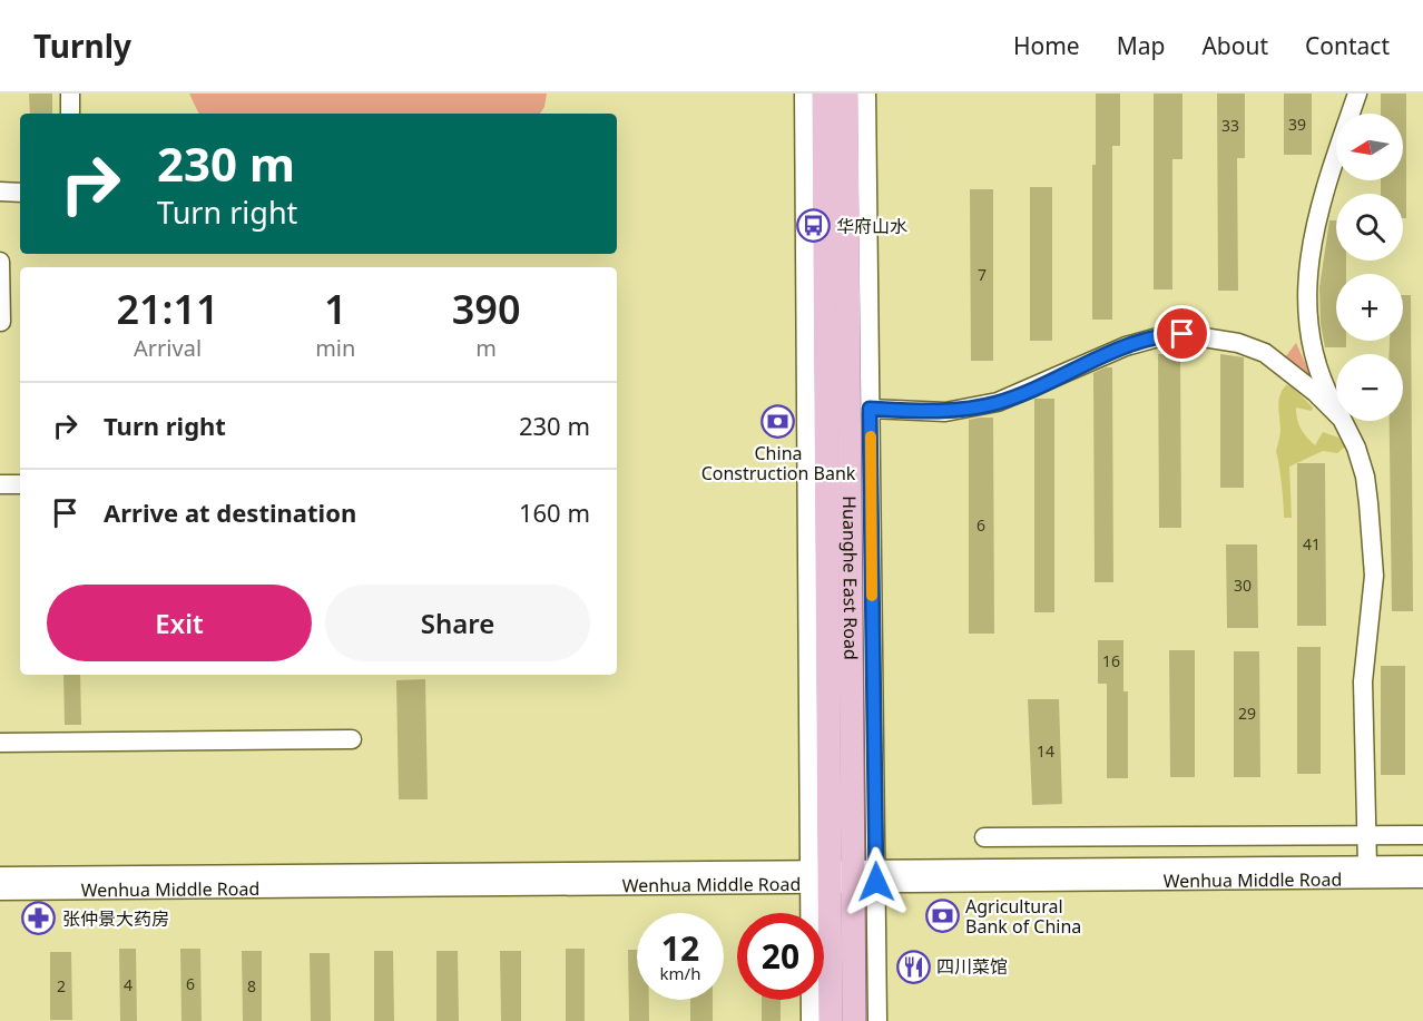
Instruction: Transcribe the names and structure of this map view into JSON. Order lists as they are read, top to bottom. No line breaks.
{"streets":{"main road":["Huanghe East Road"],"street":["Wenhua Middle Road"]},"crossings":[["Huanghe East Road","Wenhua Middle Road"]],"places":{"bus stop":["华府山水"],"bank":["China Construction Bank","Agricultural Bank of China"],"pharmacy":["张仲景大药房"],"restaurant":["四川菜馆"]},"house_numbers":["39","33","7","6","41","30","16","29","14","6","4","2","8"],"north":"left","page":{"header":"Turnly","nav":["Home","Map","About","Contact"],"map_buttons":["+","−"],"turn":["230 m","Turn right"],"eta":["21:11","Arrival","1","min","390","m"],"list":[{"name":"Turn right","value":"230 m"},{"name":"Arrive at destination","value":"160 m"}],"buttons":["Exit","Share"],"speed":"12 km/h","limit":"20"}}
